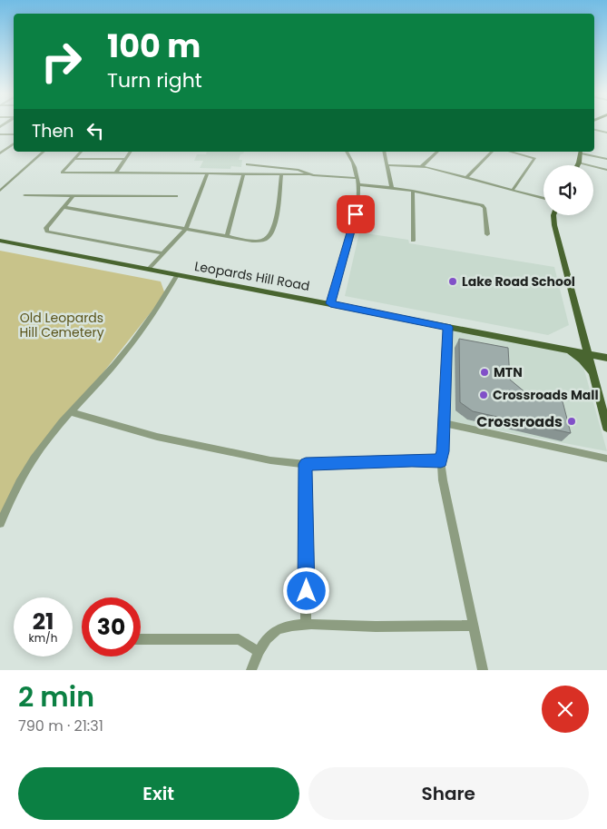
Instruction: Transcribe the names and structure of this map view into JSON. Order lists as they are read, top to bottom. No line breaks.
{"streets":{"main road":["Leopards Hill Road"]},"parks":["Old Leopards Hill Cemetery"],"places":["Lake Road School","MTN","Crossroads Mall","Crossroads"],"page":{"turn":["100 m","Turn right"],"then":"Then","speed":"21 km/h","limit":"30","heading":["2 min","790 m · 21:31"],"buttons":["Exit","Share"]}}
